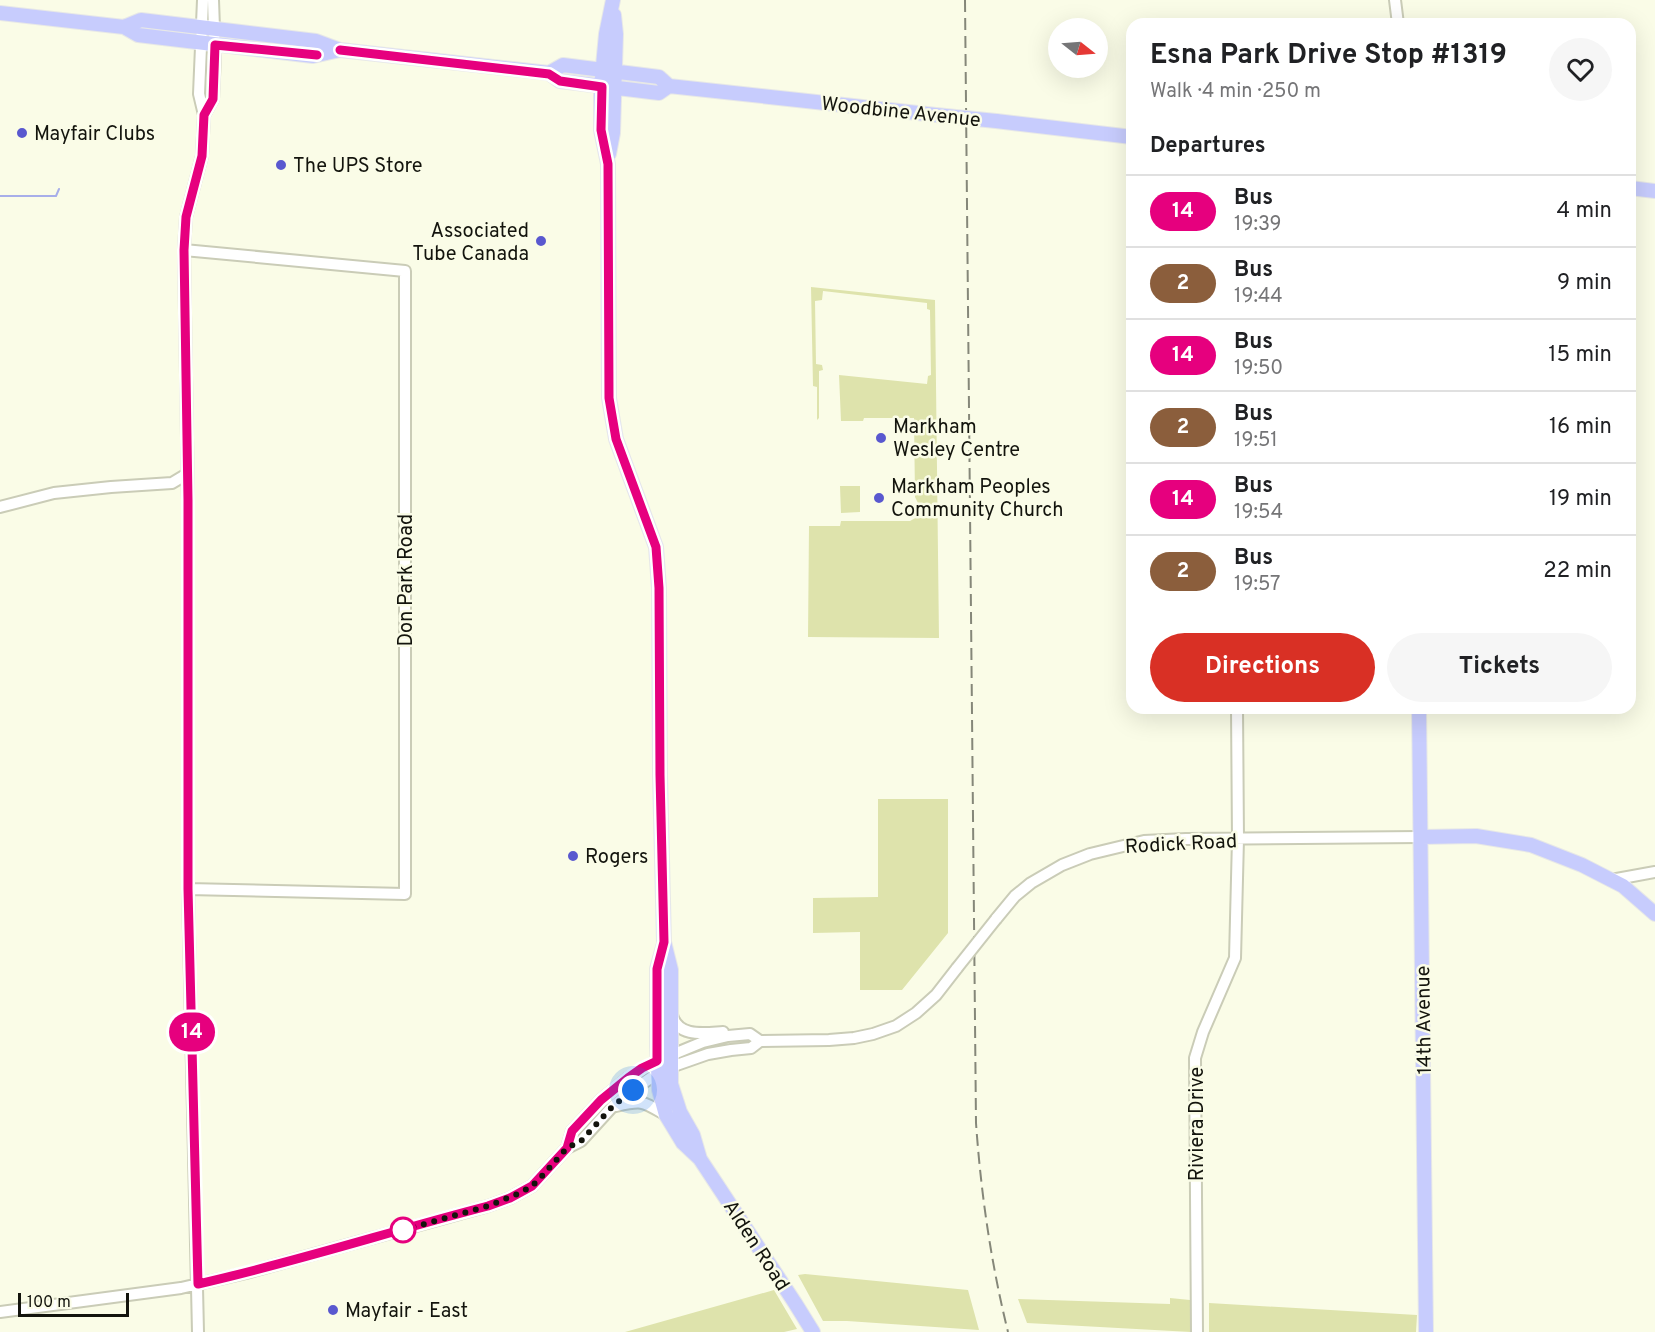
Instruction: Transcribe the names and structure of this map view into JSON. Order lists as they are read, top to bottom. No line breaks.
{"streets":{"main road":["Woodbine Avenue","Rodick Road","14th Avenue","Alden Road"],"street":["Don Park Road","Riviera Drive"]},"crossings":[["Rodick Road","14th Avenue"],["Rodick Road","Riviera Drive"],["Rodick Road","Alden Road"]],"places":["Mayfair Clubs","The UPS Store","Associated Tube Canada","Markham Wesley Centre","Markham Peoples Community Church","Rogers","Mayfair - East"],"lines":["bus line 14"],"scale_bar":"100 m","north":"right","page":{"on_map":"14","heading":[["Esna Park Drive Stop #1319","Walk · 4 min · 250 m"],"Departures"],"list":[{"mark":"14","name":"Bus","note":"19:39","value":"4 min"},{"mark":"2","name":"Bus","note":"19:44","value":"9 min"},{"mark":"14","name":"Bus","note":"19:50","value":"15 min"},{"mark":"2","name":"Bus","note":"19:51","value":"16 min"},{"mark":"14","name":"Bus","note":"19:54","value":"19 min"},{"mark":"2","name":"Bus","note":"19:57","value":"22 min"}],"buttons":["Directions","Tickets"],"scale":"100 m"}}
